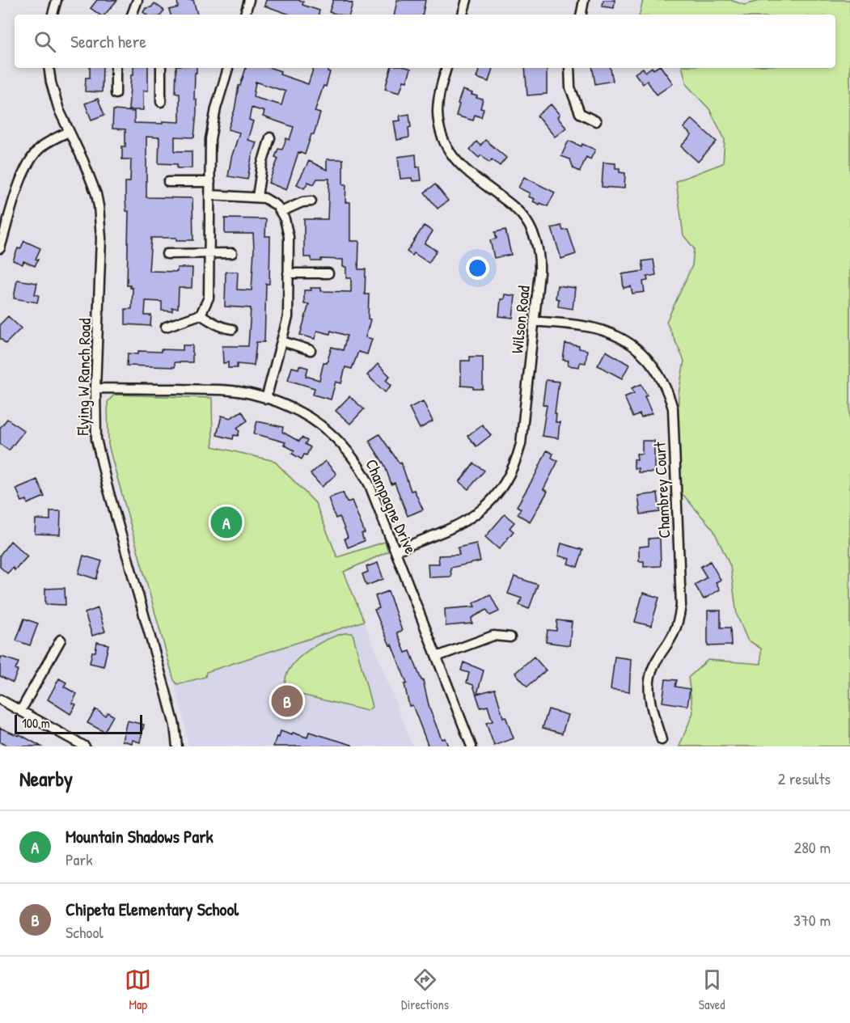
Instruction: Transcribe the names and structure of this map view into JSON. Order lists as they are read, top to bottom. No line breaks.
{"streets":{"street":["Wilson Road","Flying W Ranch Road","Chambrey Court","Champagne Drive"]},"crossings":[["Wilson Road","Chambrey Court"],["Wilson Road","Champagne Drive"],["Flying W Ranch Road","Champagne Drive"]],"scale_bar":"100 m","page":{"search":"Search here","pins":["A","B"],"scale":"100 m","heading":["Nearby","2 results"],"list":[{"mark":"A","name":"Mountain Shadows Park","note":"Park","value":"280 m"},{"mark":"B","name":"Chipeta Elementary School","note":"School","value":"370 m"}],"nav":["Map","Directions","Saved"]}}
